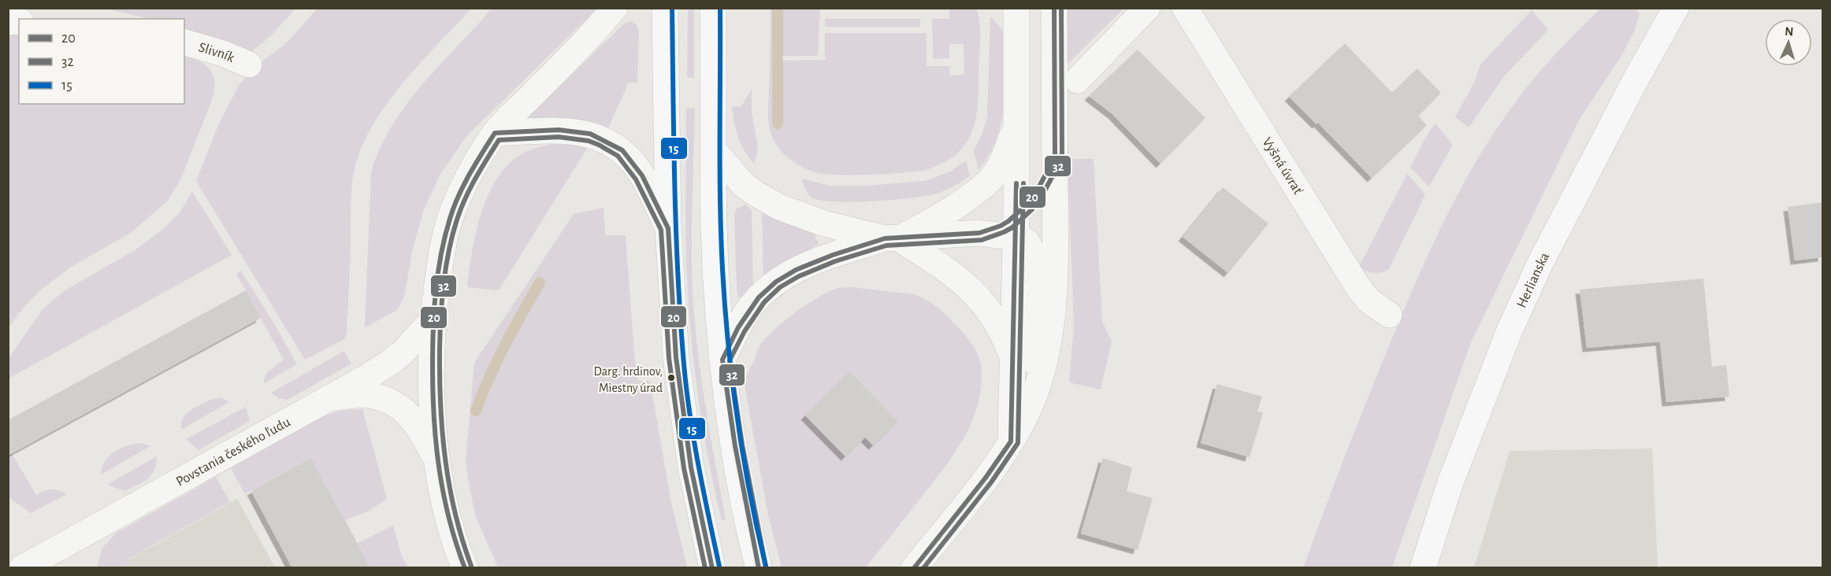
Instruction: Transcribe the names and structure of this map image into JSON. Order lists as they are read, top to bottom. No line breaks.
{"streets":{"street":["Slivník","Vyšná úvrať","Herlianska","Povstania českého ľudu"]},"places":["Darg. hrdinov, Miestny úrad"],"lines":["transit line 20","transit line 32","transit line 15"],"legend":["20","32","15"],"north":"top"}
